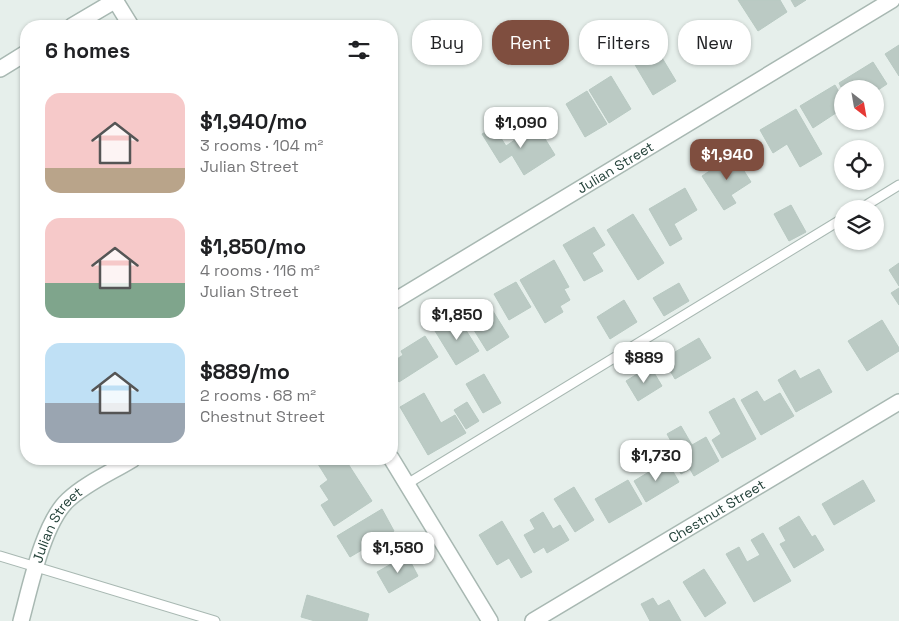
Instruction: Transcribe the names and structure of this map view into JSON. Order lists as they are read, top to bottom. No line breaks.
{"streets":{"street":["Julian Street","Chestnut Street"]},"north":"bottom right","page":{"chip":["Buy","Rent","Filters","New"],"heading":"6 homes","list":[{"name":"$1,940/mo","note":"3 rooms · 104 m² · Julian Street"},{"name":"$1,850/mo","note":"4 rooms · 116 m² · Julian Street"},{"name":"$889/mo","note":"2 rooms · 68 m² · Chestnut Street"}],"price":["$1,090","$1,940","$1,850","$889","$1,730","$1,580"]}}
